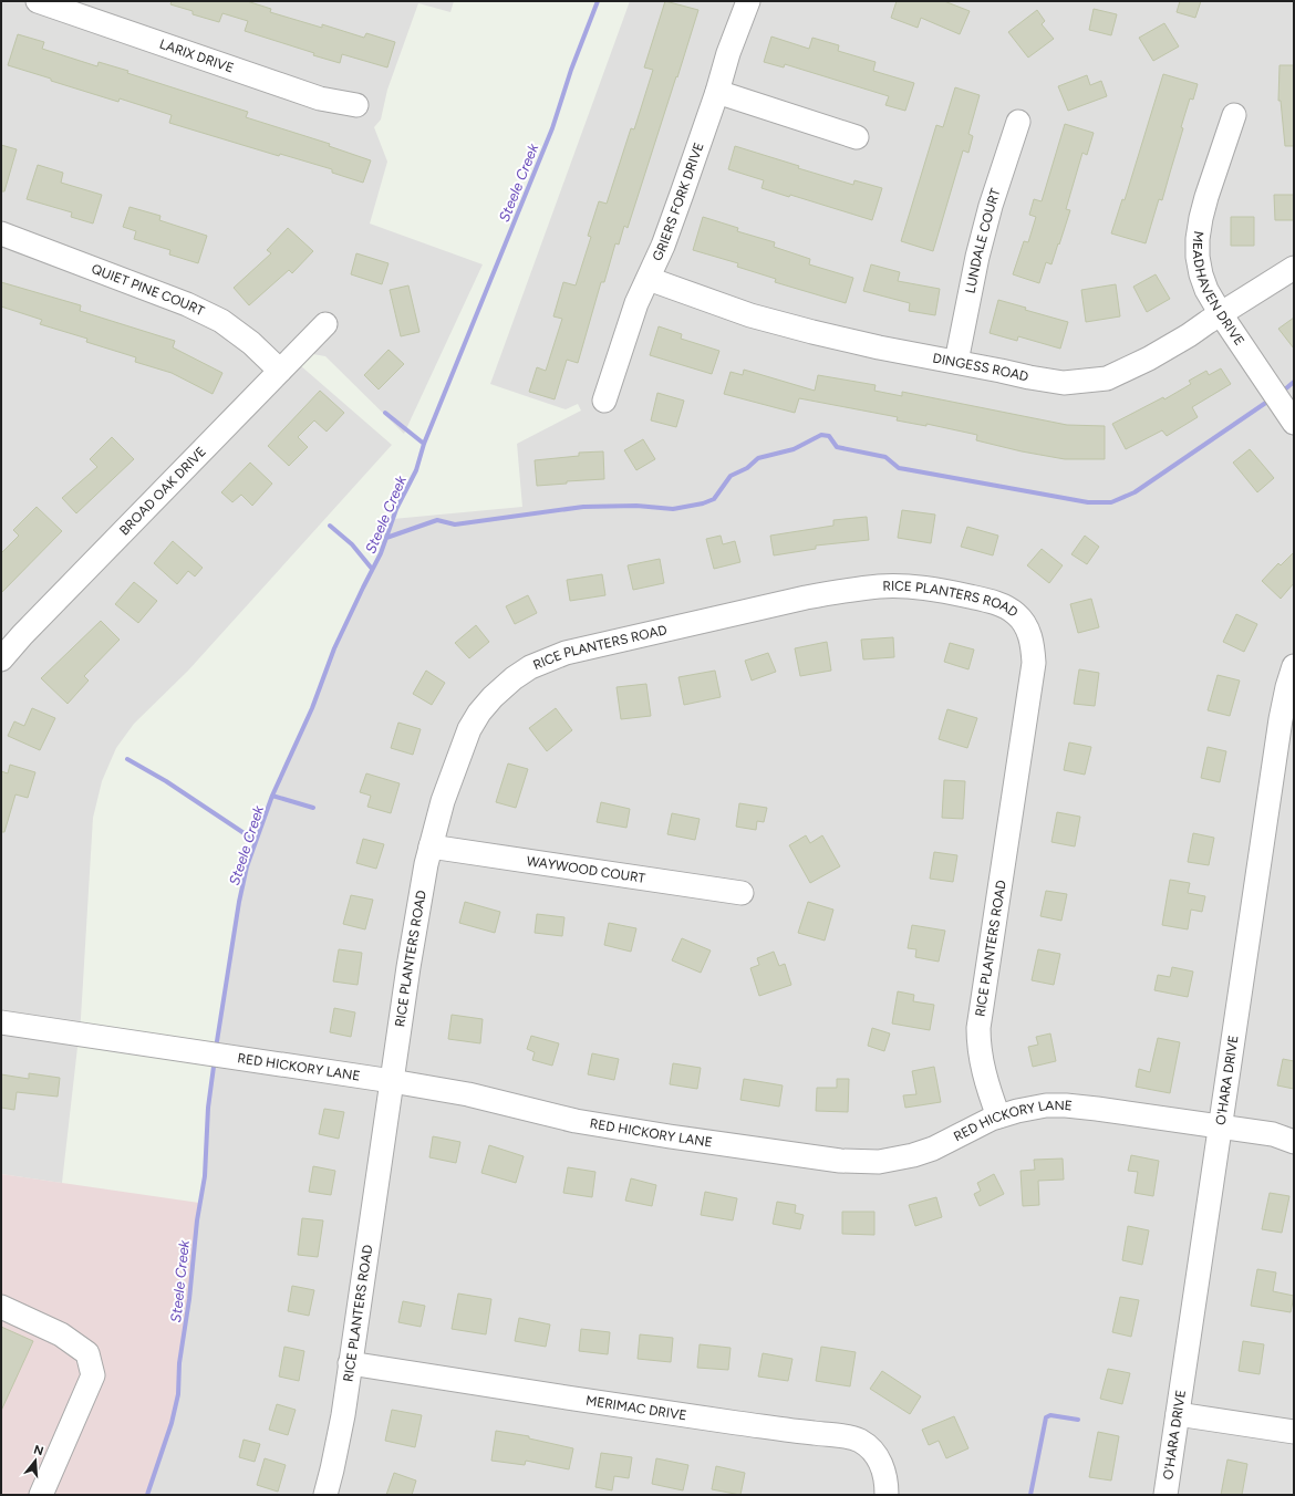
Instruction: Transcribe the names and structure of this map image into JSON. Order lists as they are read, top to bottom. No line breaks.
{"streets":{"street":["LARIX DRIVE","GRIERS FORK DRIVE","LUNDALE COURT","MEADHAVEN DRIVE","QUIET PINE COURT","DINGESS ROAD","BROAD OAK DRIVE","RICE PLANTERS ROAD","WAYWOOD COURT","RED HICKORY LANE","O'HARA DRIVE","MERIMAC DRIVE"]},"crossings":[["GRIERS FORK DRIVE","DINGESS ROAD"],["LUNDALE COURT","DINGESS ROAD"],["MEADHAVEN DRIVE","DINGESS ROAD"],["QUIET PINE COURT","BROAD OAK DRIVE"],["RICE PLANTERS ROAD","WAYWOOD COURT"],["RICE PLANTERS ROAD","RED HICKORY LANE"],["RICE PLANTERS ROAD","MERIMAC DRIVE"],["RED HICKORY LANE","O'HARA DRIVE"]],"water":["Steele Creek"],"north":"top"}
